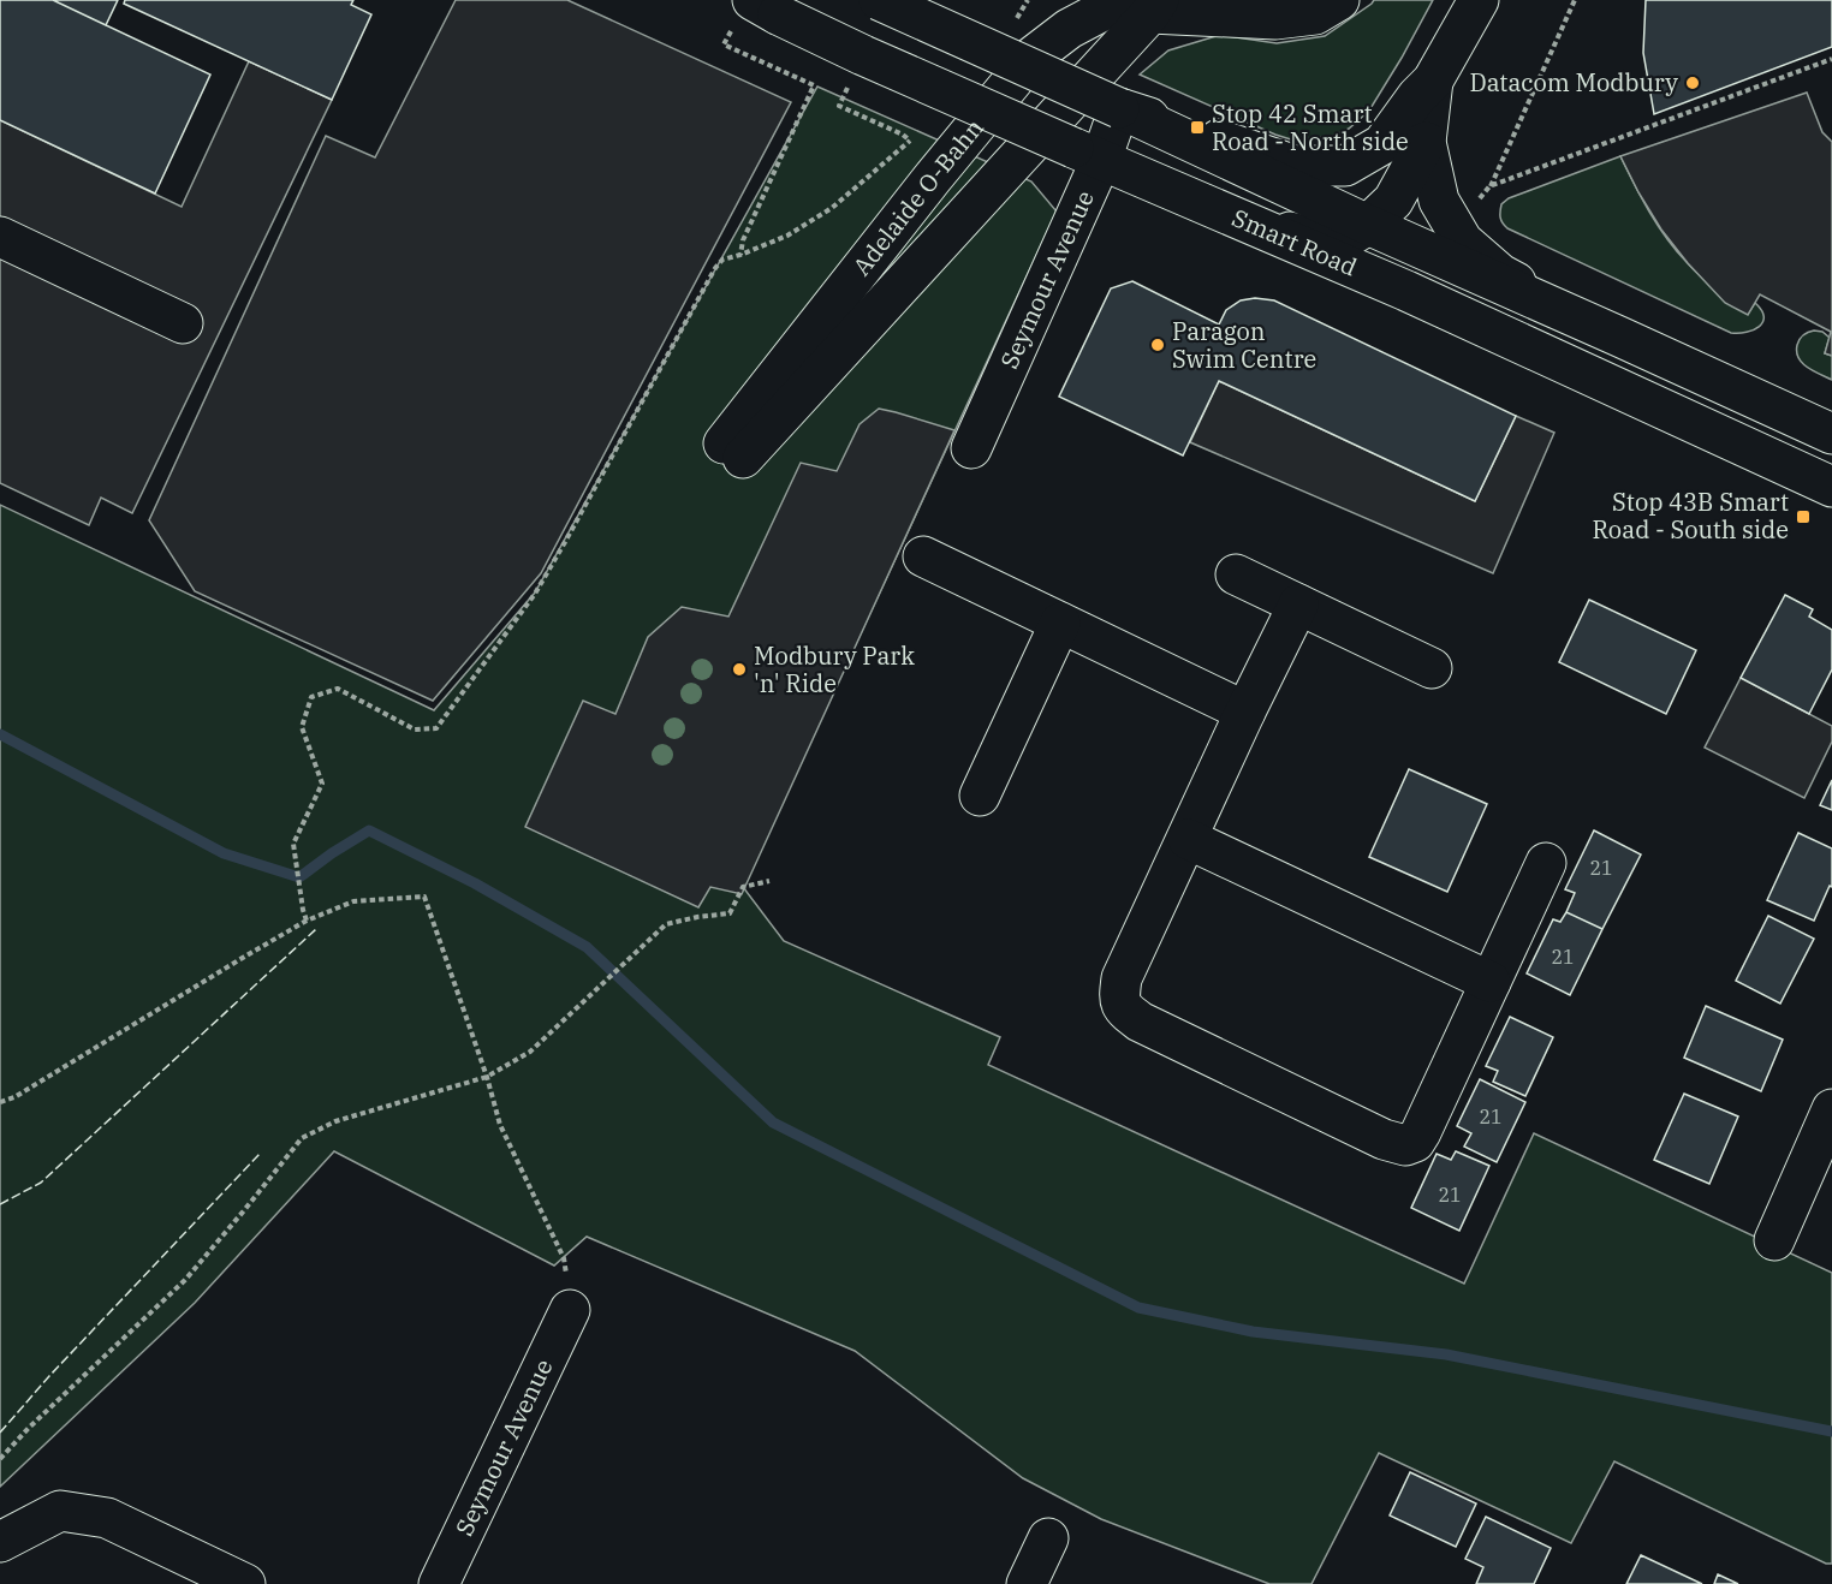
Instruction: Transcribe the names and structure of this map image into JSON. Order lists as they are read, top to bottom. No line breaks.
{"streets":{"main road":["Adelaide O-Bahn","Smart Road","Seymour Avenue"]},"crossings":[["Smart Road","Seymour Avenue"]],"places":{"other":["Datacom Modbury","Paragon Swim Centre","Modbury Park 'n' Ride"],"transit":["Stop 42 Smart Road - North side","Stop 43B Smart Road - South side"]},"house_numbers":["21","21","21","21"]}
